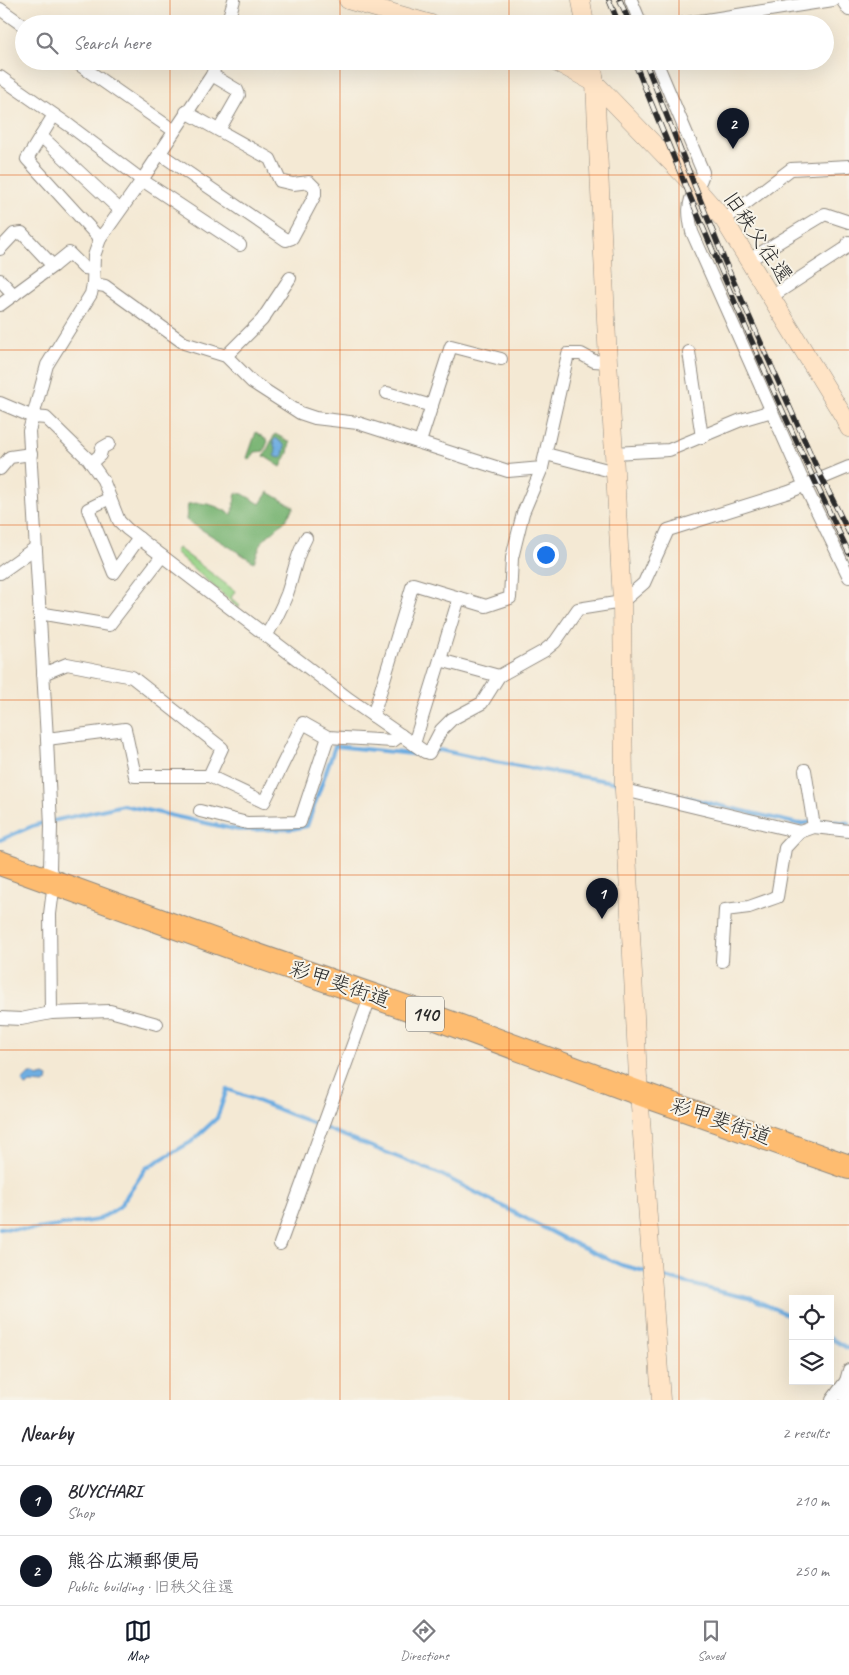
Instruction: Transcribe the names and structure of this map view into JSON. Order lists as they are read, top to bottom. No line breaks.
{"streets":{"highway":["彩甲斐街道","140"],"street":["旧秩父往還"]},"page":{"search":"Search here","pins":["2","1"],"heading":["Nearby","2 results"],"list":[{"mark":"1","name":"BUYCHARI","note":"Shop","value":"210 m"},{"mark":"2","name":"熊谷広瀬郵便局","note":"Public building · 旧秩父往還","value":"250 m"}],"nav":["Map","Directions","Saved"]}}
